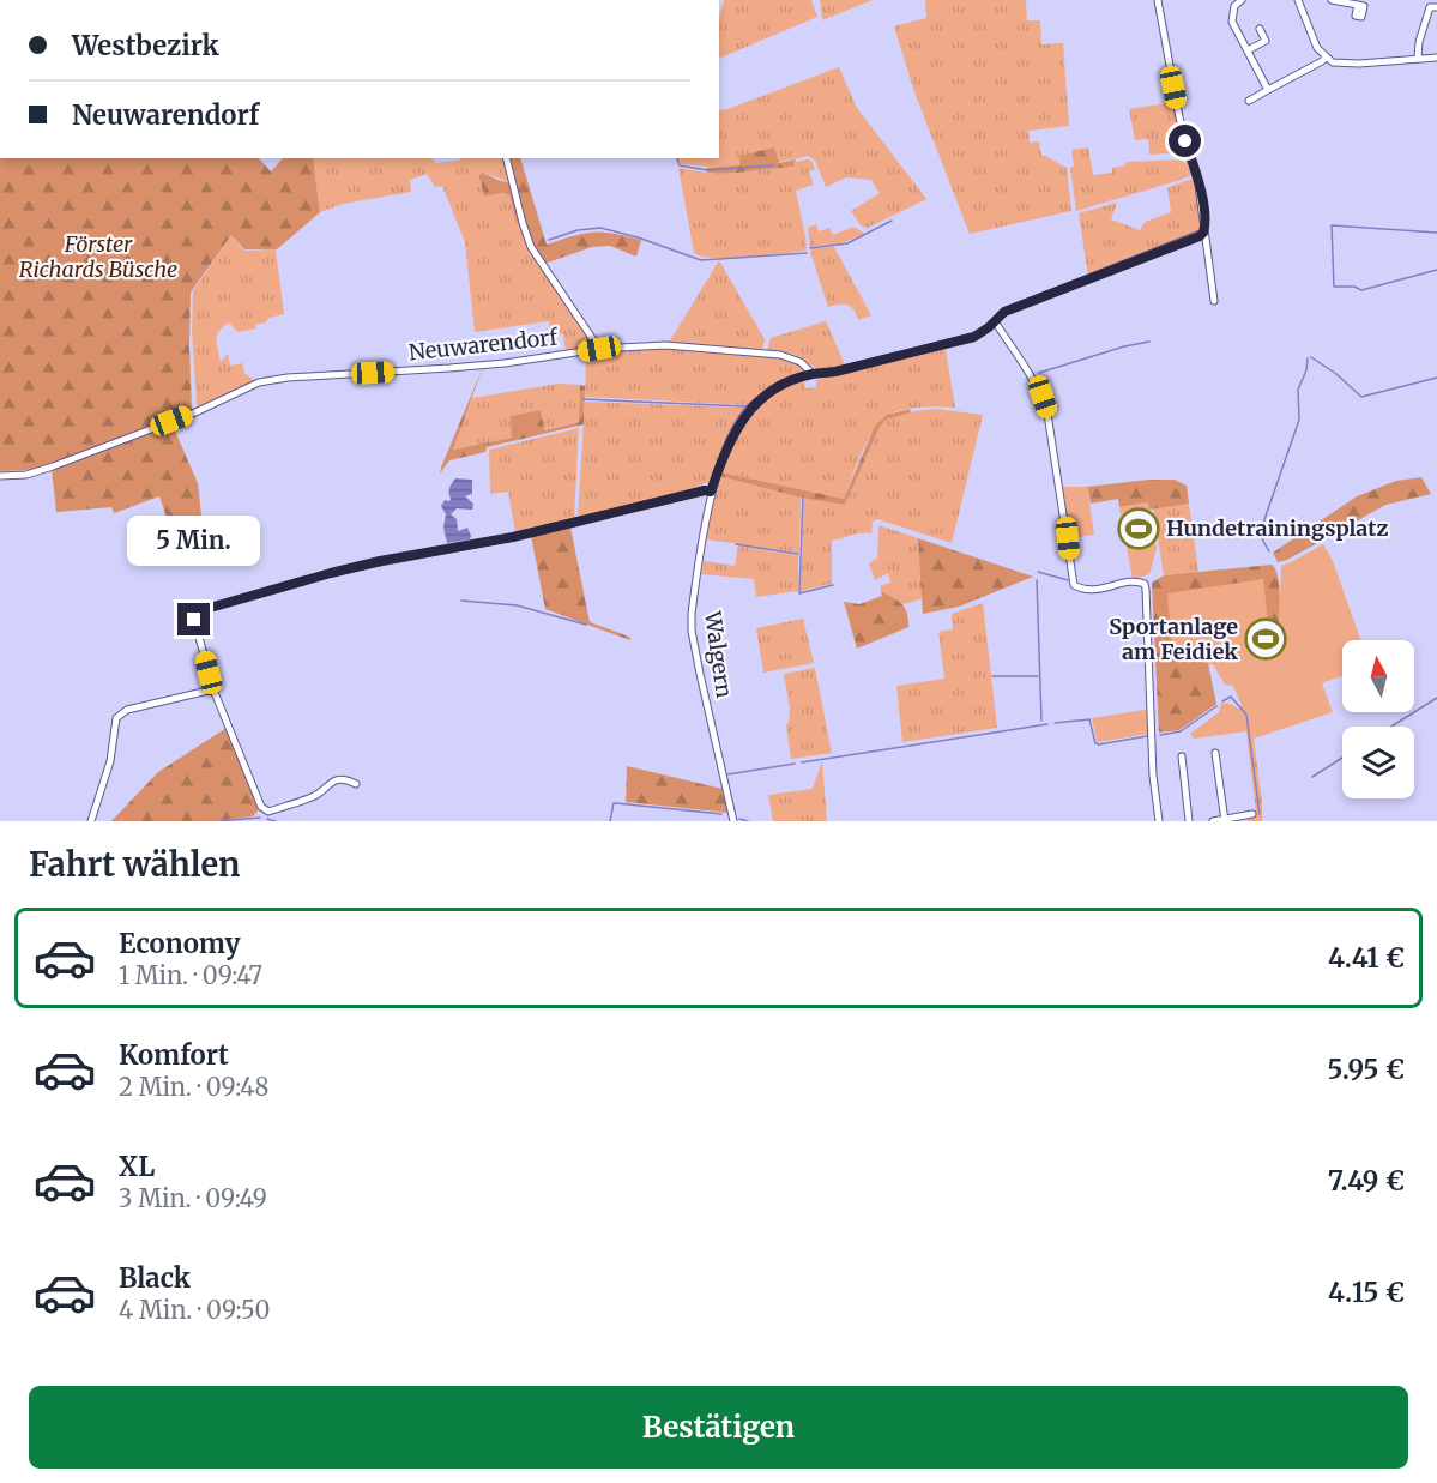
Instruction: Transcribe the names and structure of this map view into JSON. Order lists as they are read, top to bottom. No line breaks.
{"streets":{"street":["Neuwarendorf","Walgern"]},"parks":["Förster Richards Büsche"],"places":{"sports":["Hundetrainingsplatz","Sportanlage am Feidiek"]},"north":"top","page":{"banner":["Westbezirk","Neuwarendorf"],"bubble":"5 Min.","heading":"Fahrt wählen","list":[{"name":"Economy","note":"1 Min. · 09:47","value":"4.41 €"},{"name":"Komfort","note":"2 Min. · 09:48","value":"5.95 €"},{"name":"XL","note":"3 Min. · 09:49","value":"7.49 €"},{"name":"Black","note":"4 Min. · 09:50","value":"4.15 €"}],"buttons":"Bestätigen"}}
